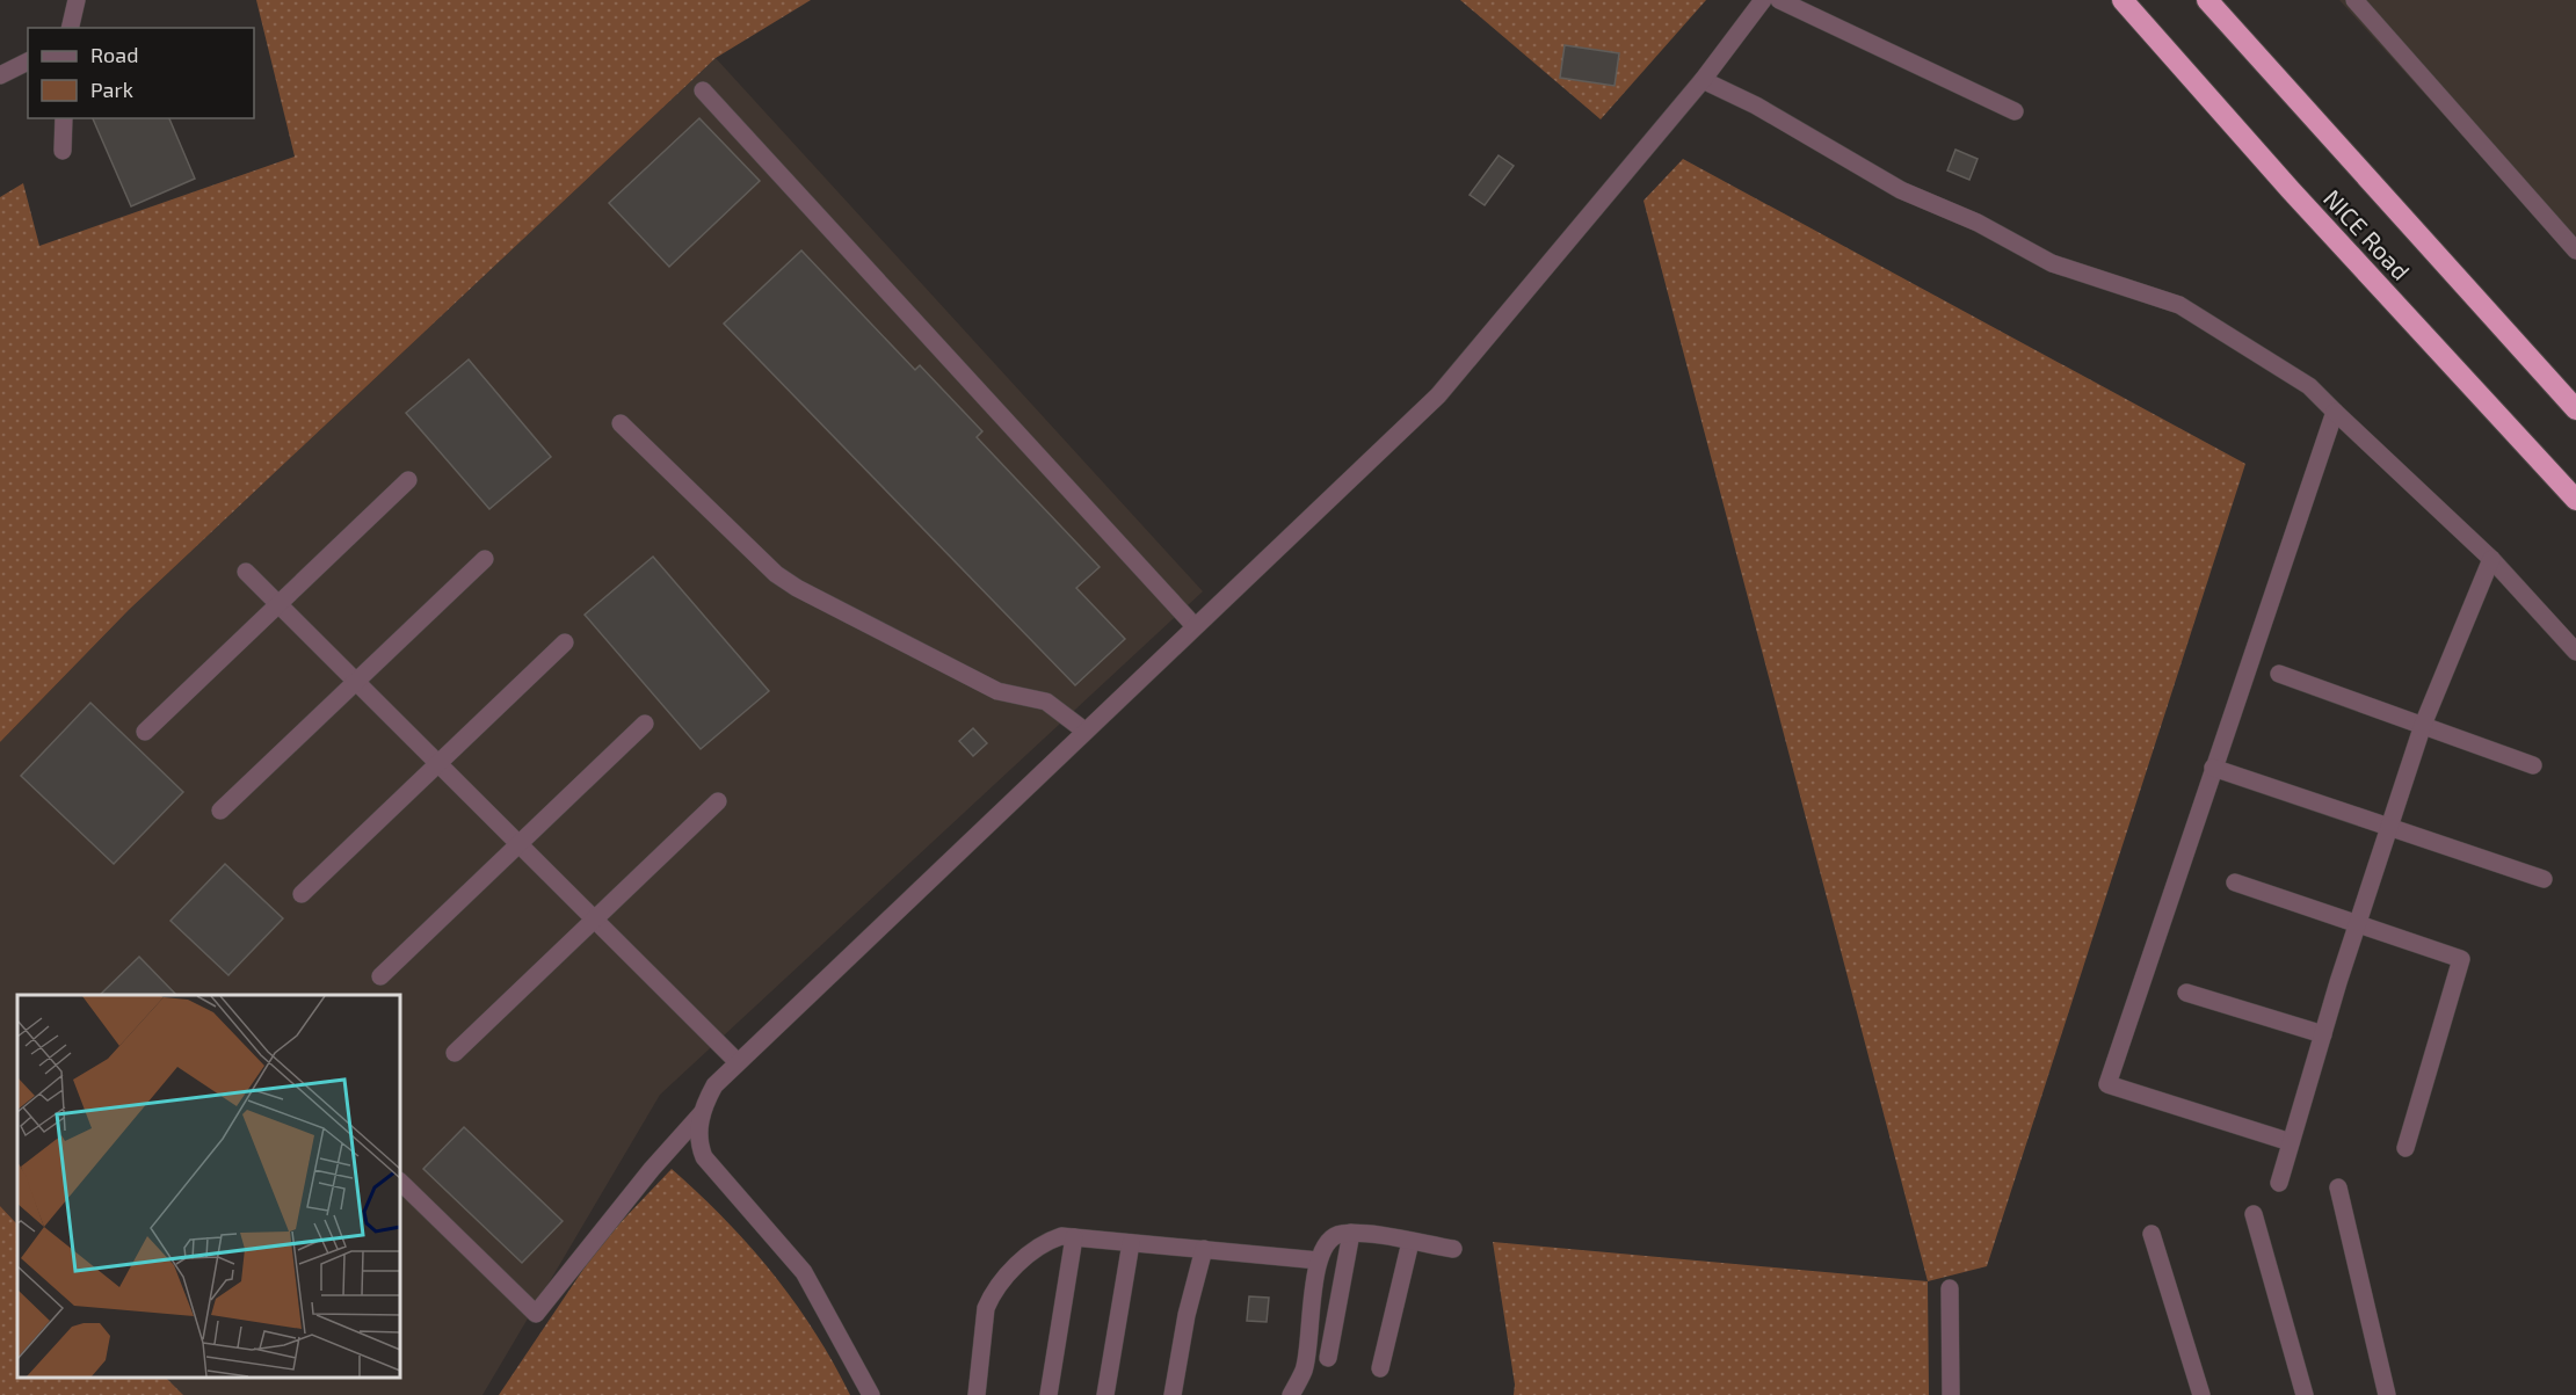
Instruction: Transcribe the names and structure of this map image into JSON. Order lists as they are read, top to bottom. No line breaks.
{"streets":{"highway":["NICE Road"]},"legend":["Road","Park"]}
